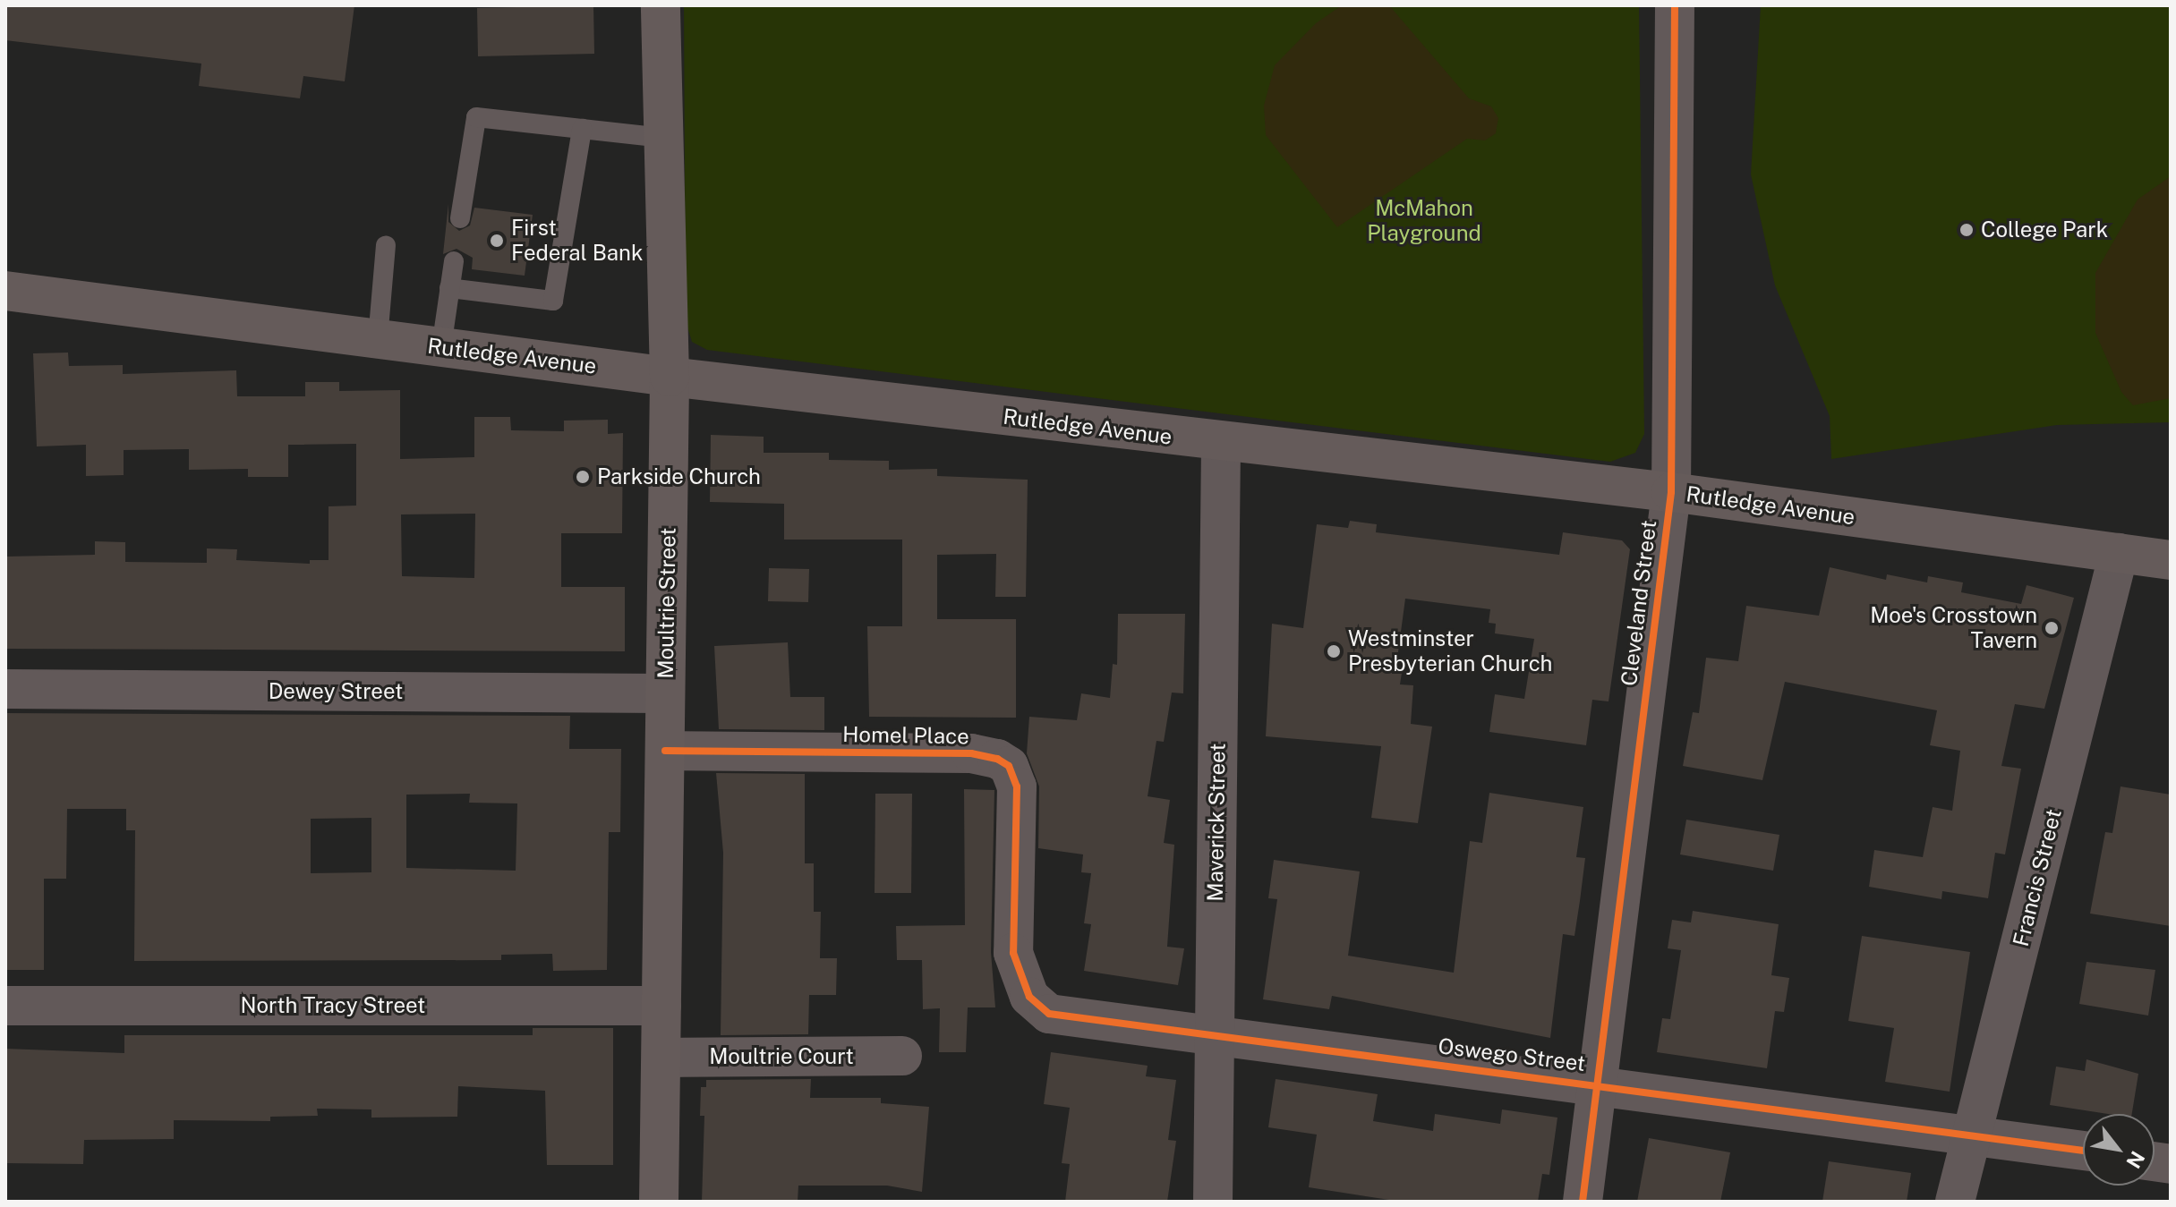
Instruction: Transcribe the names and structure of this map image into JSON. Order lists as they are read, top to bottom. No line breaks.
{"streets":{"main road":["Rutledge Avenue","Moultrie Street"],"street":["Cleveland Street","Dewey Street","Homel Place","Maverick Street","Francis Street","North Tracy Street","Oswego Street","Moultrie Court"]},"crossings":[["Rutledge Avenue","Moultrie Street"],["Rutledge Avenue","Cleveland Street"],["Rutledge Avenue","Maverick Street"],["Rutledge Avenue","Francis Street"],["Moultrie Street","Dewey Street"],["Moultrie Street","Homel Place"],["Moultrie Street","North Tracy Street"],["Moultrie Street","Moultrie Court"],["Cleveland Street","Oswego Street"],["Homel Place","Oswego Street"],["Maverick Street","Oswego Street"],["Francis Street","Oswego Street"]],"parks":["McMahon Playground"],"places":["College Park","First Federal Bank","Parkside Church","Moe's Crosstown Tavern","Westminster Presbyterian Church"],"north":"bottom right"}
